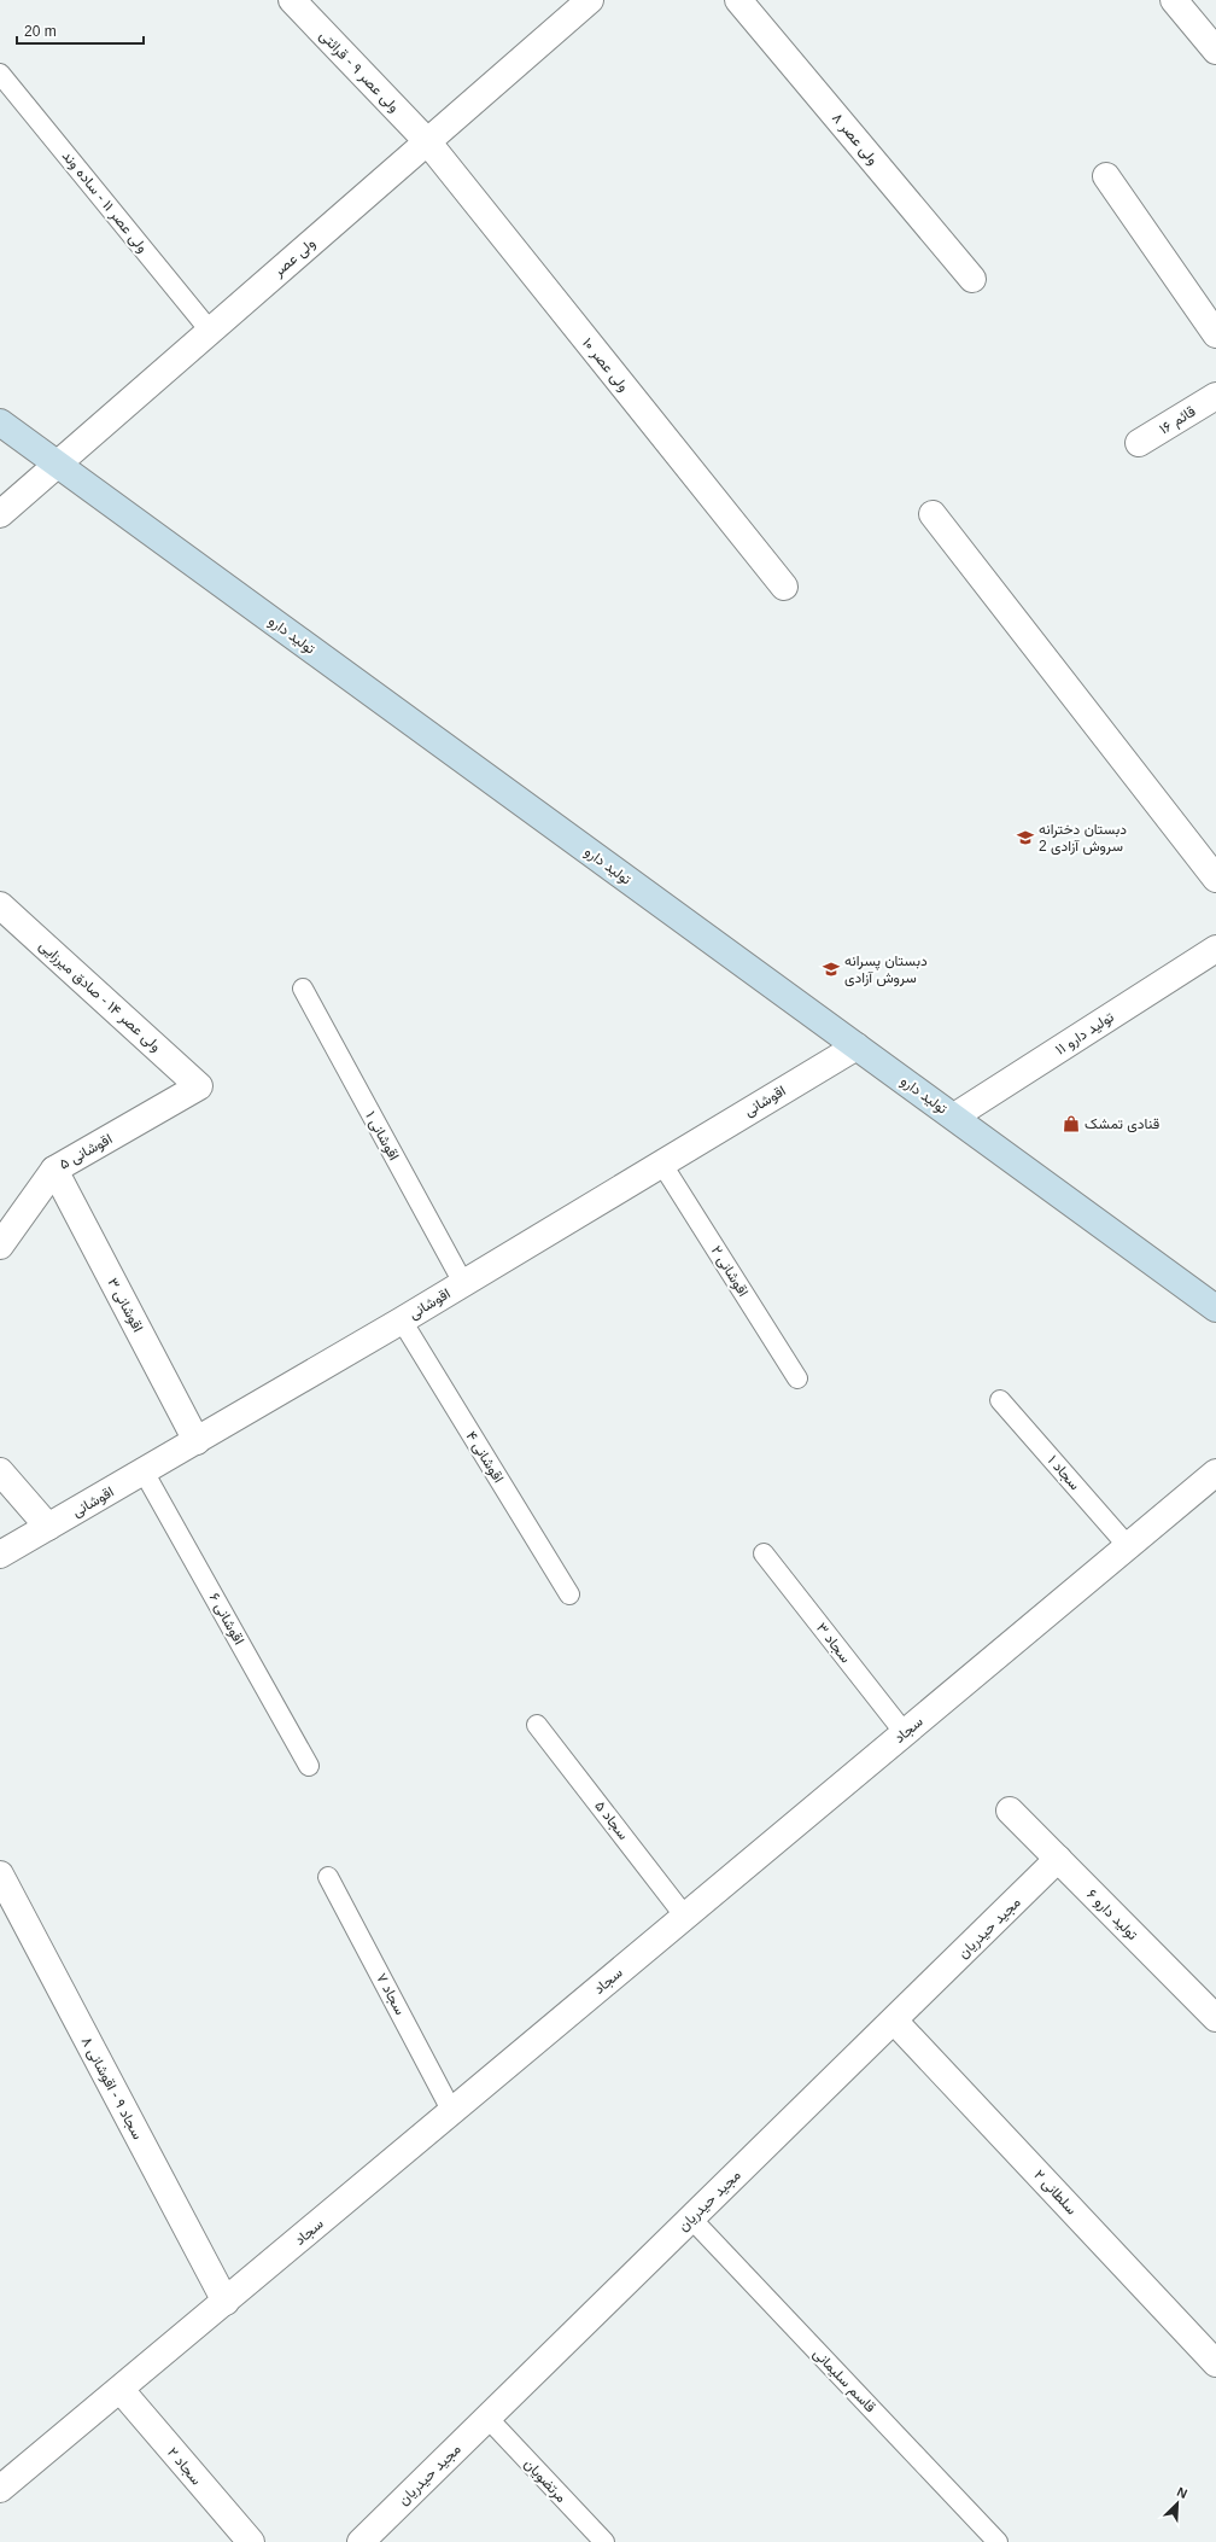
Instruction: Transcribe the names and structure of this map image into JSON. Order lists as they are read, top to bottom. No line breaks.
{"streets":{"street":["ولی عصر ۹ - قرائتی","ولی عصر ۸","ولی عصر","ولی عصر ۱۰","قائم ۱۶","تولید دارو","ولی عصر ۱۴ - صادق میرزایی","تولید دارو ۱۱","اقوشانی","اقوشانی ۵","اقوشانی ۳","سجاد","تولید دارو ۶","مجید حیدریان","سجاد ۹ - اقوشانی ۸","۲ سلطانی","سجاد ۲"],"lane":["ولی عصر ۱۱ - ساده وند","اقوشانی ۱","اقوشانی ۲","اقوشانی ۴","سجاد ۱","اقوشانی ۶","سجاد ۳","سجاد ۵","سجاد ۷","قاسم سلیمانی","مرتضویان"]},"crossings":[["ولی عصر ۹ - قرائتی","ولی عصر"],["ولی عصر ۹ - قرائتی","ولی عصر ۱۰"],["ولی عصر ۱۱ - ساده وند","ولی عصر"],["ولی عصر","ولی عصر ۱۰"],["ولی عصر","تولید دارو"],["تولید دارو","تولید دارو ۱۱"],["تولید دارو","اقوشانی"],["ولی عصر ۱۴ - صادق میرزایی","اقوشانی ۵"],["اقوشانی","اقوشانی ۱"],["اقوشانی","اقوشانی ۲"],["اقوشانی","اقوشانی ۳"],["اقوشانی","اقوشانی ۴"],["اقوشانی","اقوشانی ۶"],["اقوشانی ۵","اقوشانی ۳"],["سجاد ۱","سجاد"],["سجاد ۳","سجاد"],["سجاد","سجاد ۵"],["سجاد","سجاد ۷"],["سجاد","سجاد ۹ - اقوشانی ۸"],["سجاد","سجاد ۲"],["تولید دارو ۶","مجید حیدریان"],["مجید حیدریان","۲ سلطانی"],["مجید حیدریان","قاسم سلیمانی"],["مجید حیدریان","مرتضویان"]],"places":{"school or university":["دبستان دخترانه سروش آزادی 2","دبستان پسرانه سروش آزادی"],"shop":["قنادی تمشک"]},"scale_bar":"20 m","north":"top right"}
